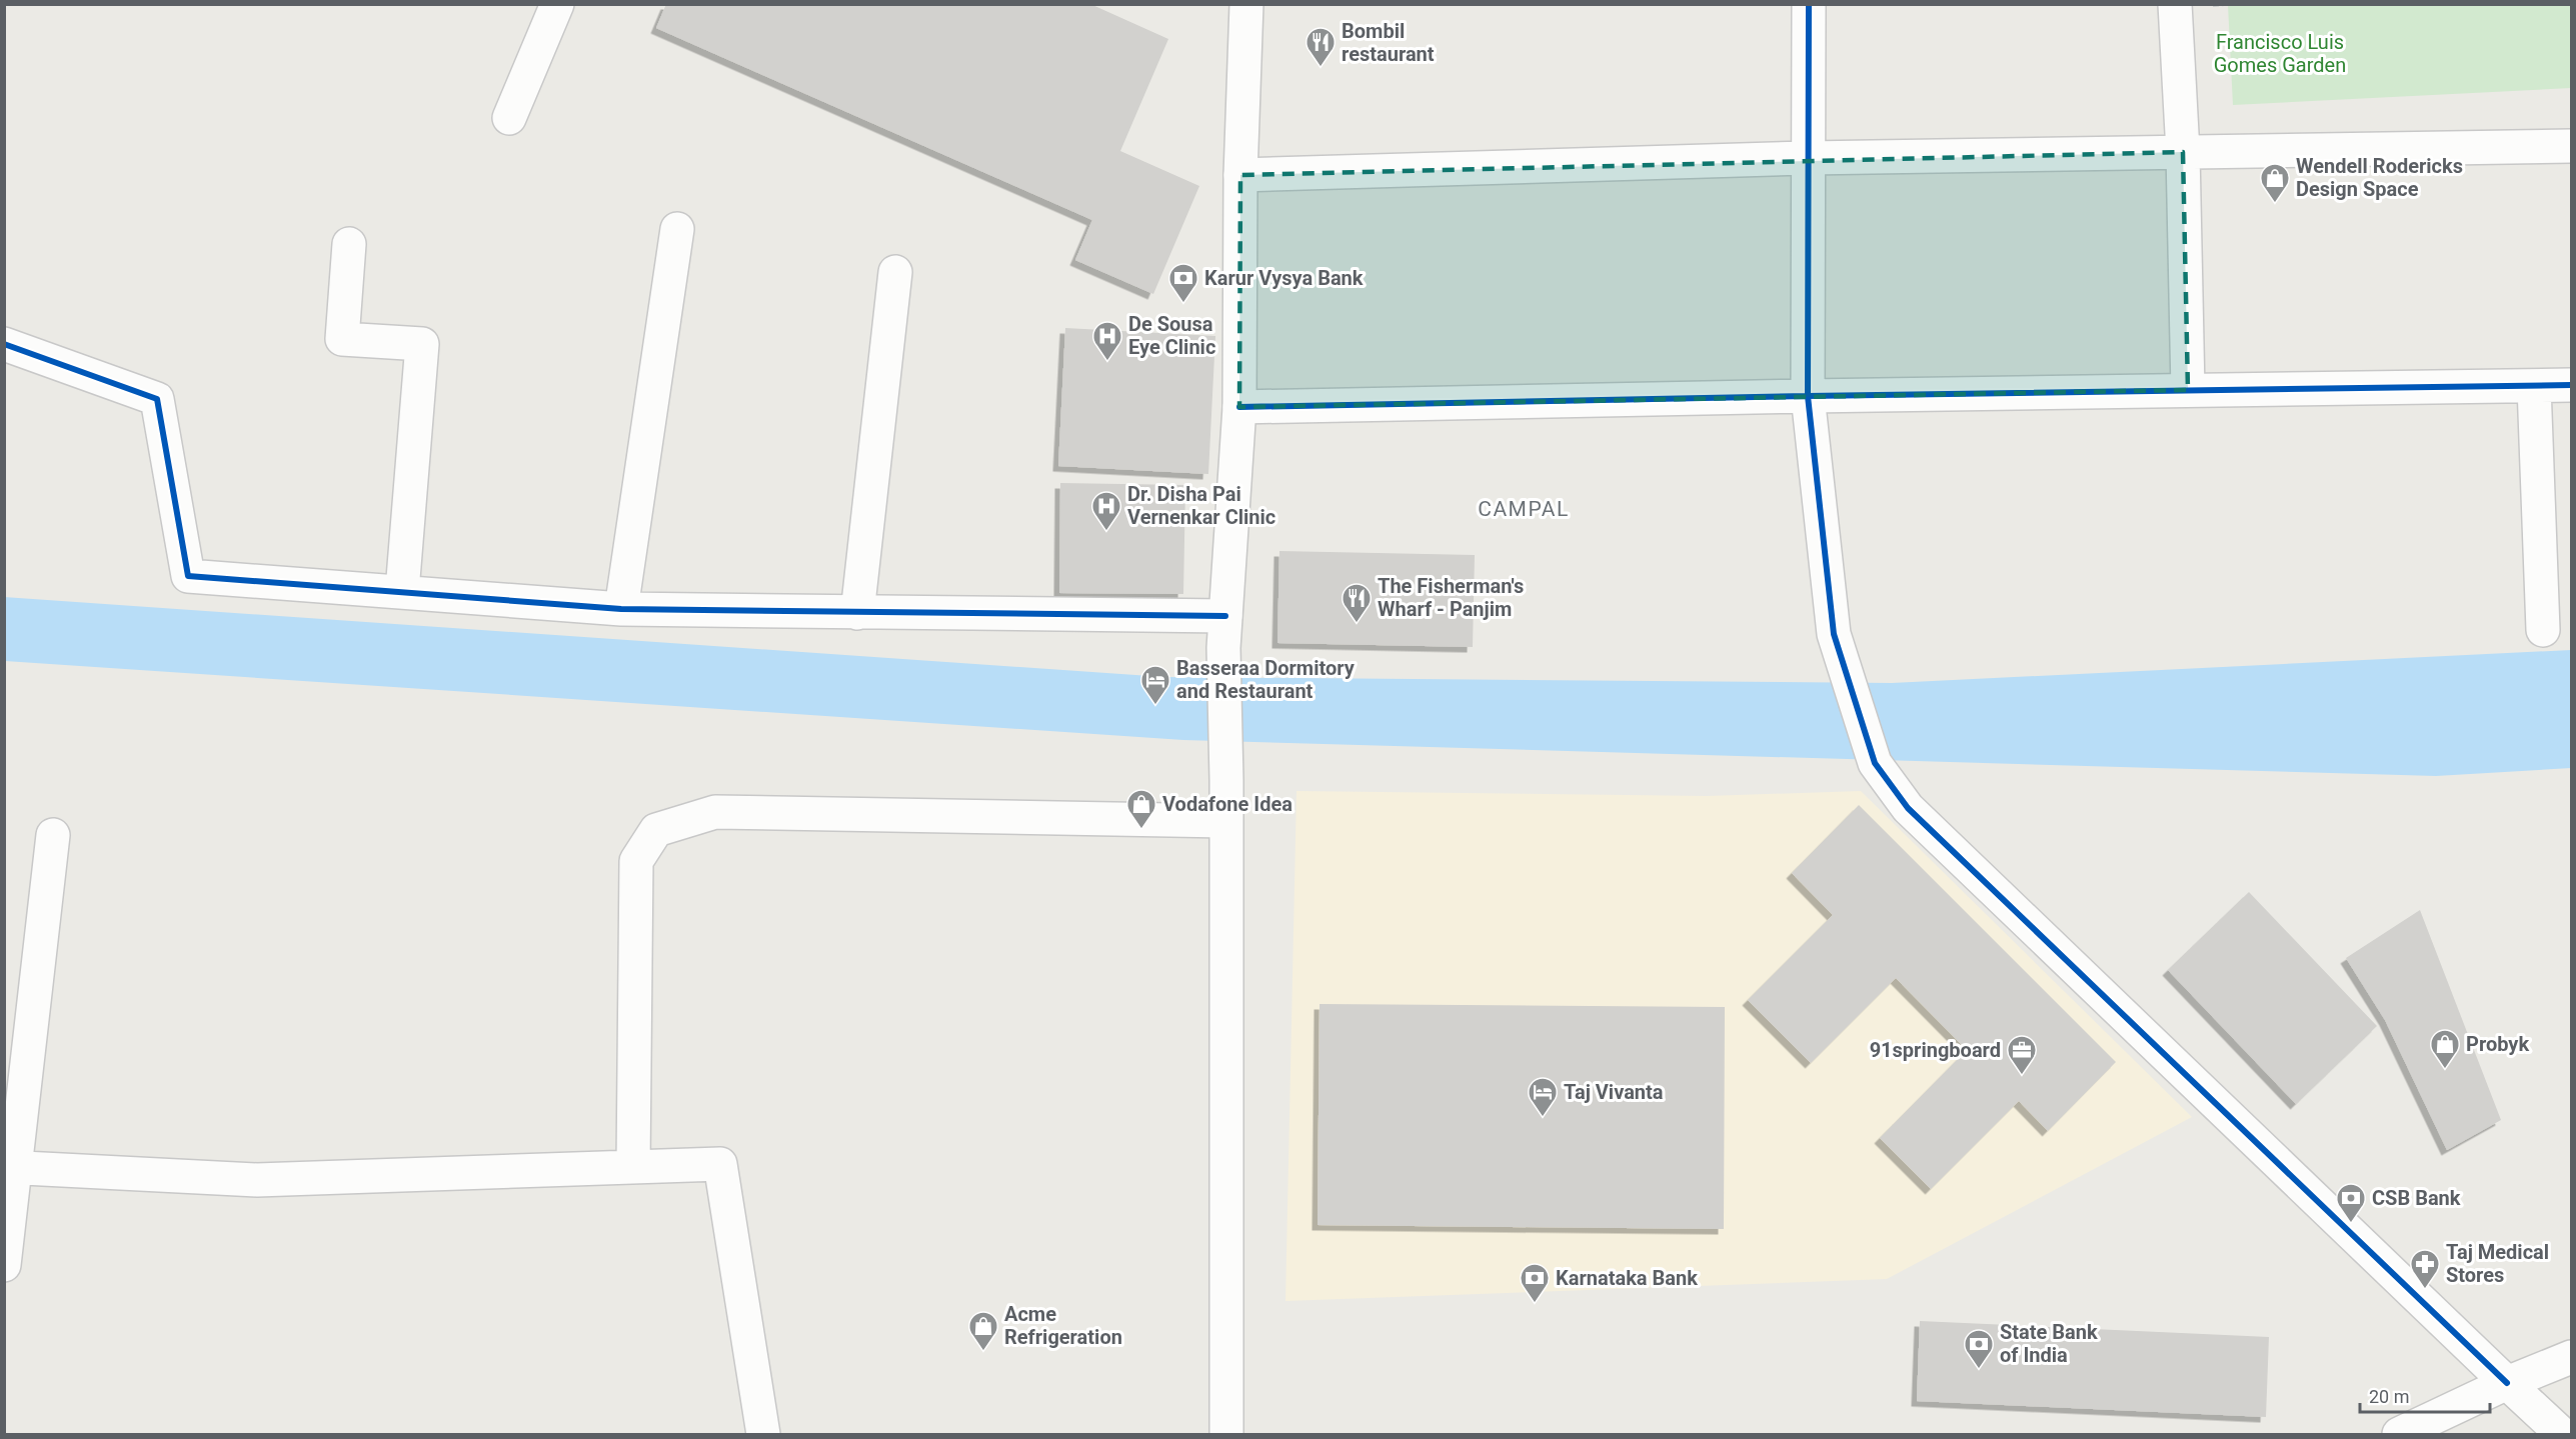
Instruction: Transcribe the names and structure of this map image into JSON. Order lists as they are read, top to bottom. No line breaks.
{"districts":["CAMPAL"],"parks":["Francisco Luis Gomes Garden"],"places":{"restaurant":["Bombil restaurant","The Fisherman's Wharf - Panjim"],"shop":["Wendell Rodericks Design Space","Vodafone Idea","Probyk","Acme Refrigeration"],"bank":["Karur Vysya Bank","CSB Bank","Karnataka Bank","State Bank of India"],"hospital":["De Sousa Eye Clinic","Dr. Disha Pai Vernenkar Clinic"],"hotel":["Basseraa Dormitory and Restaurant","Taj Vivanta"],"office":["91springboard"],"pharmacy":["Taj Medical Stores"]},"scale_bar":"20 m"}
